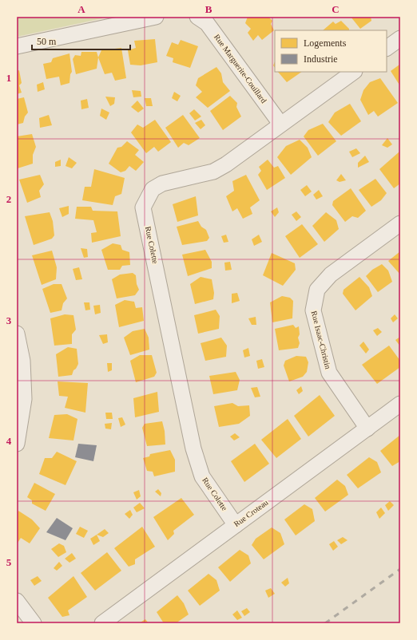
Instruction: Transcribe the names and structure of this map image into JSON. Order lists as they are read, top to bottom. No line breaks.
{"streets":{"street":["Rue Marguerite-Couillard","Rue Colette","Rue Isaac-Christin","Rue Croteau"]},"crossings":[["Rue Marguerite-Couillard","Rue Colette"],["Rue Colette","Rue Croteau"],["Rue Isaac-Christin","Rue Croteau"]],"legend":["Logements","Industrie"],"scale_bar":"50 m","grid":{"columns":["A","B","C"],"rows":["1","2","3","4","5"]}}
